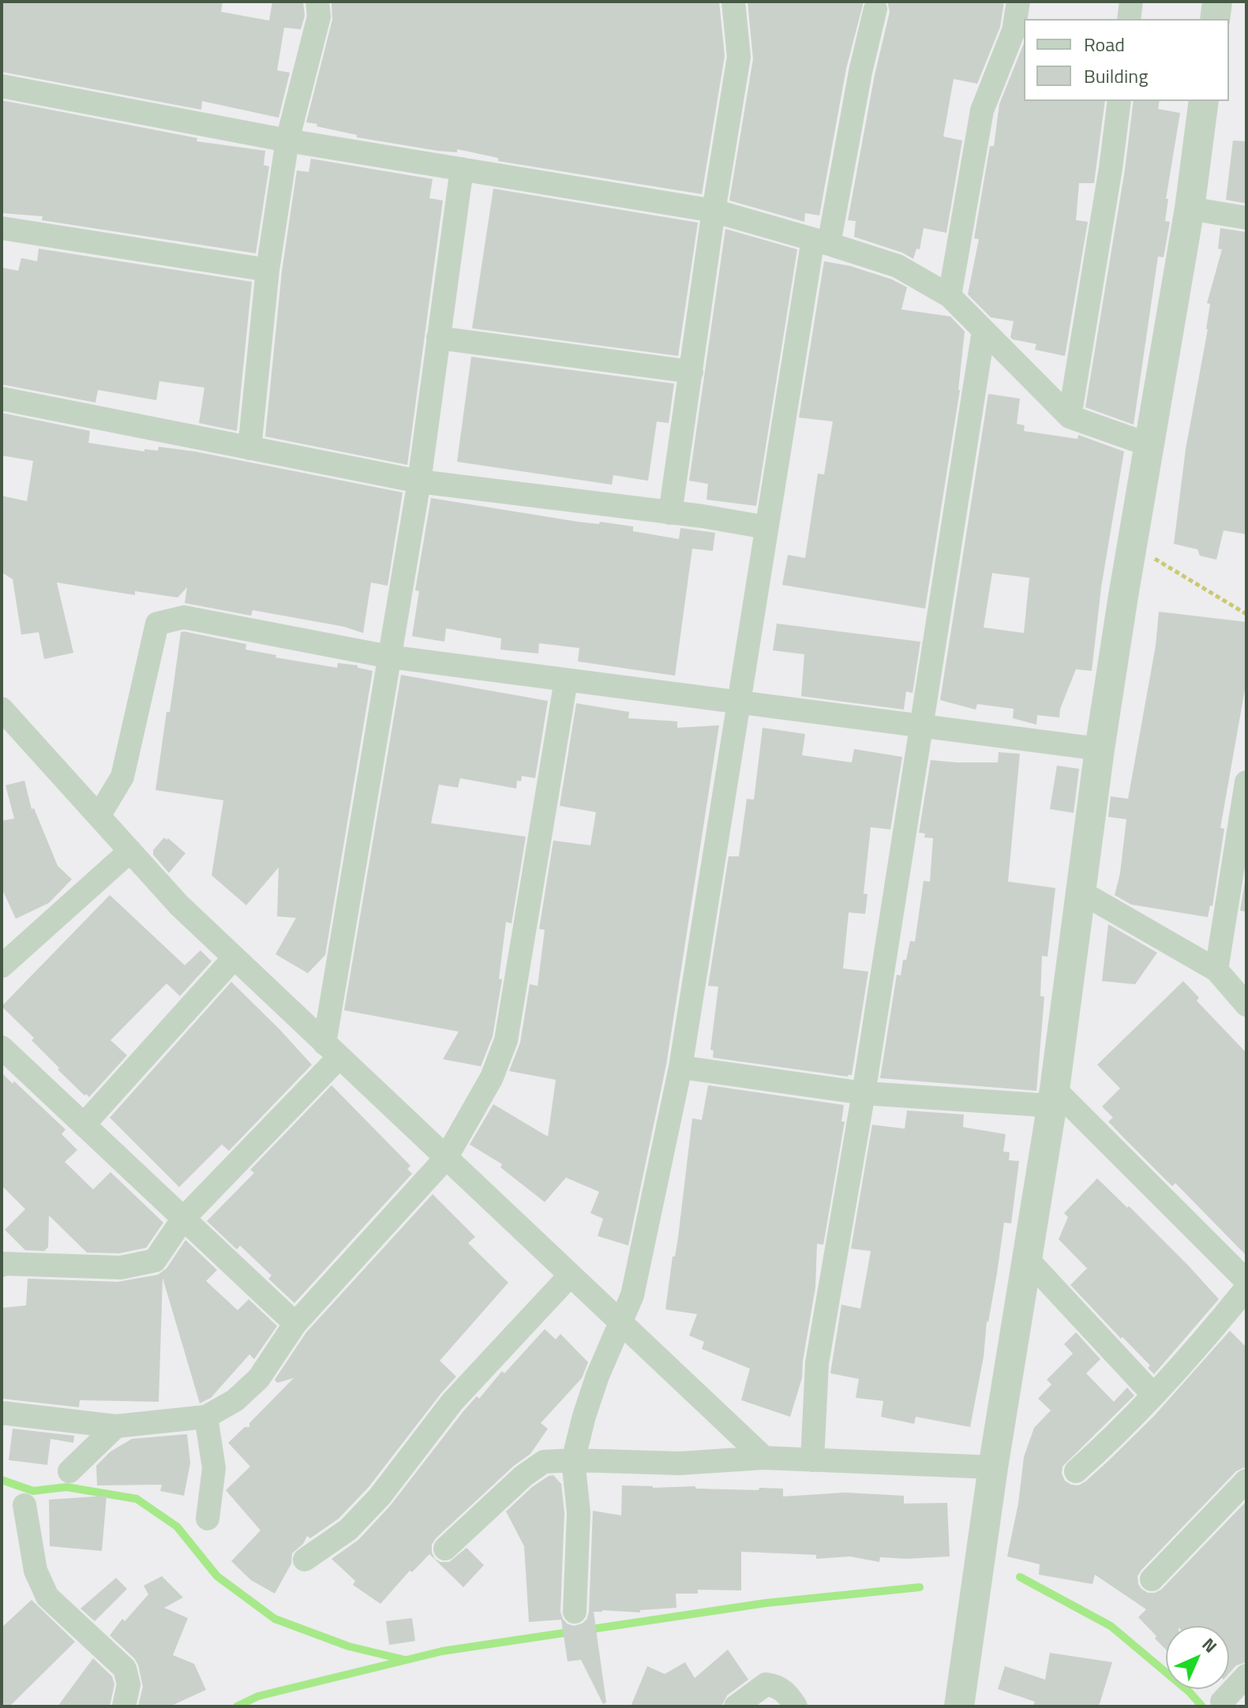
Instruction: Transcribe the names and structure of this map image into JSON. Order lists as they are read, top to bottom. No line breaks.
{"legend":["Road","Building"],"north":"top right"}
